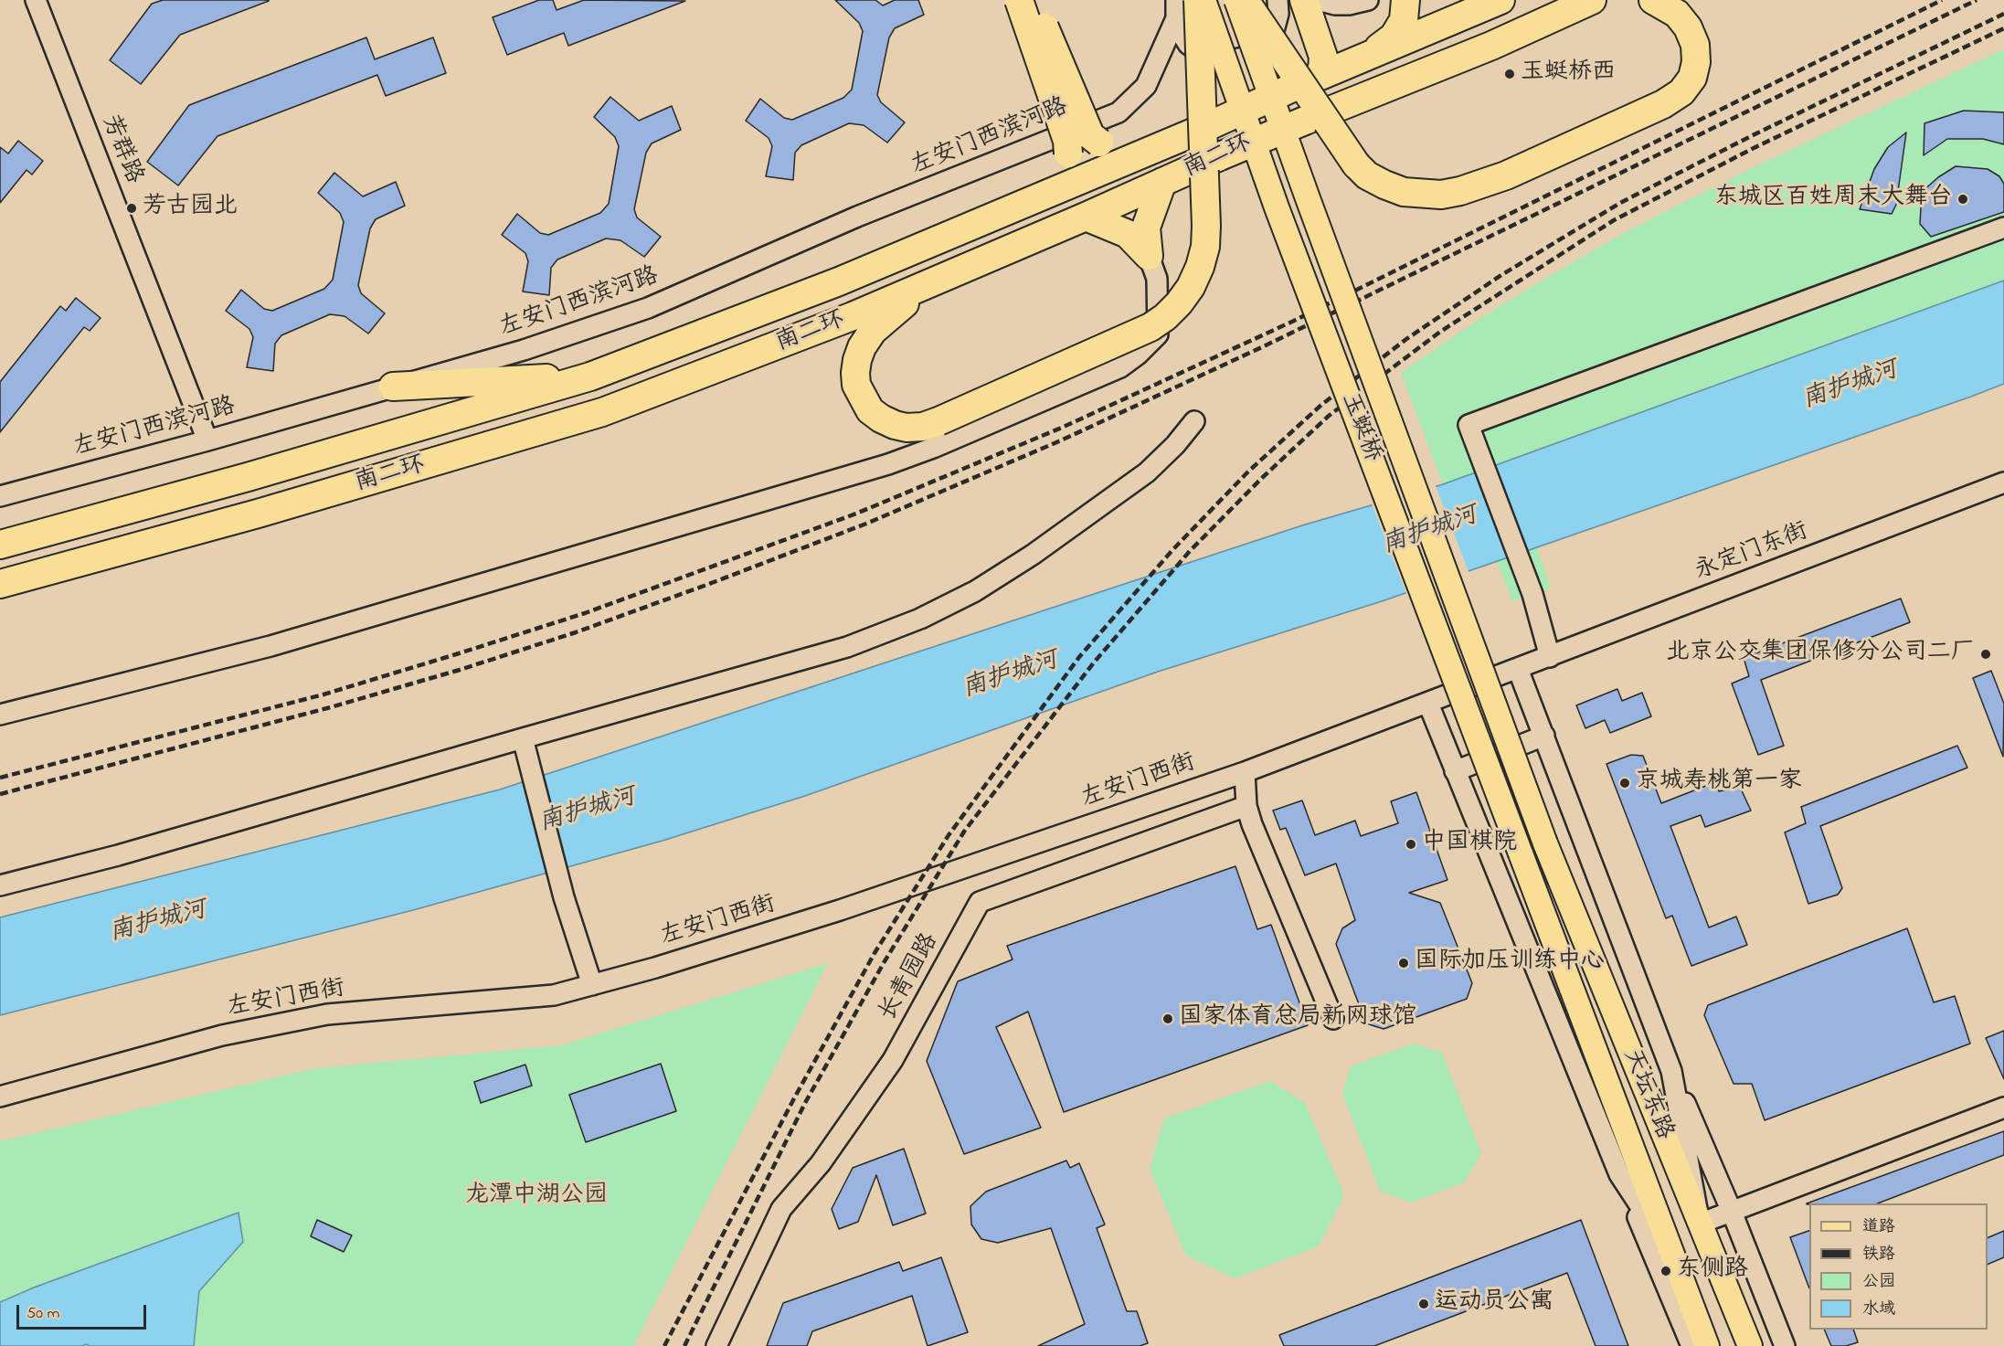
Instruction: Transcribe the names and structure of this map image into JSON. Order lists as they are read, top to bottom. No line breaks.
{"streets":{"highway":["南二环"],"main road":["玉蜓桥","天坛东路"],"street":["左安门西滨河路","芳群路","永定门东街","左安门西街","长青园路"]},"crossings":[["左安门西滨河路","芳群路"],["玉蜓桥","天坛东路"],["永定门东街","左安门西街"]],"water":["南护城河"],"parks":["龙潭中湖公园"],"places":["玉蜓桥西","东城区百姓周末大舞台","芳古园北","北京公交集团保修分公司二厂","京城寿桃第一家","中国棋院","国际加压训练中心","国家体育总局新网球馆","东侧路","运动员公寓"],"legend":["道路","铁路","公园","水域"],"scale_bar":"50 m"}
